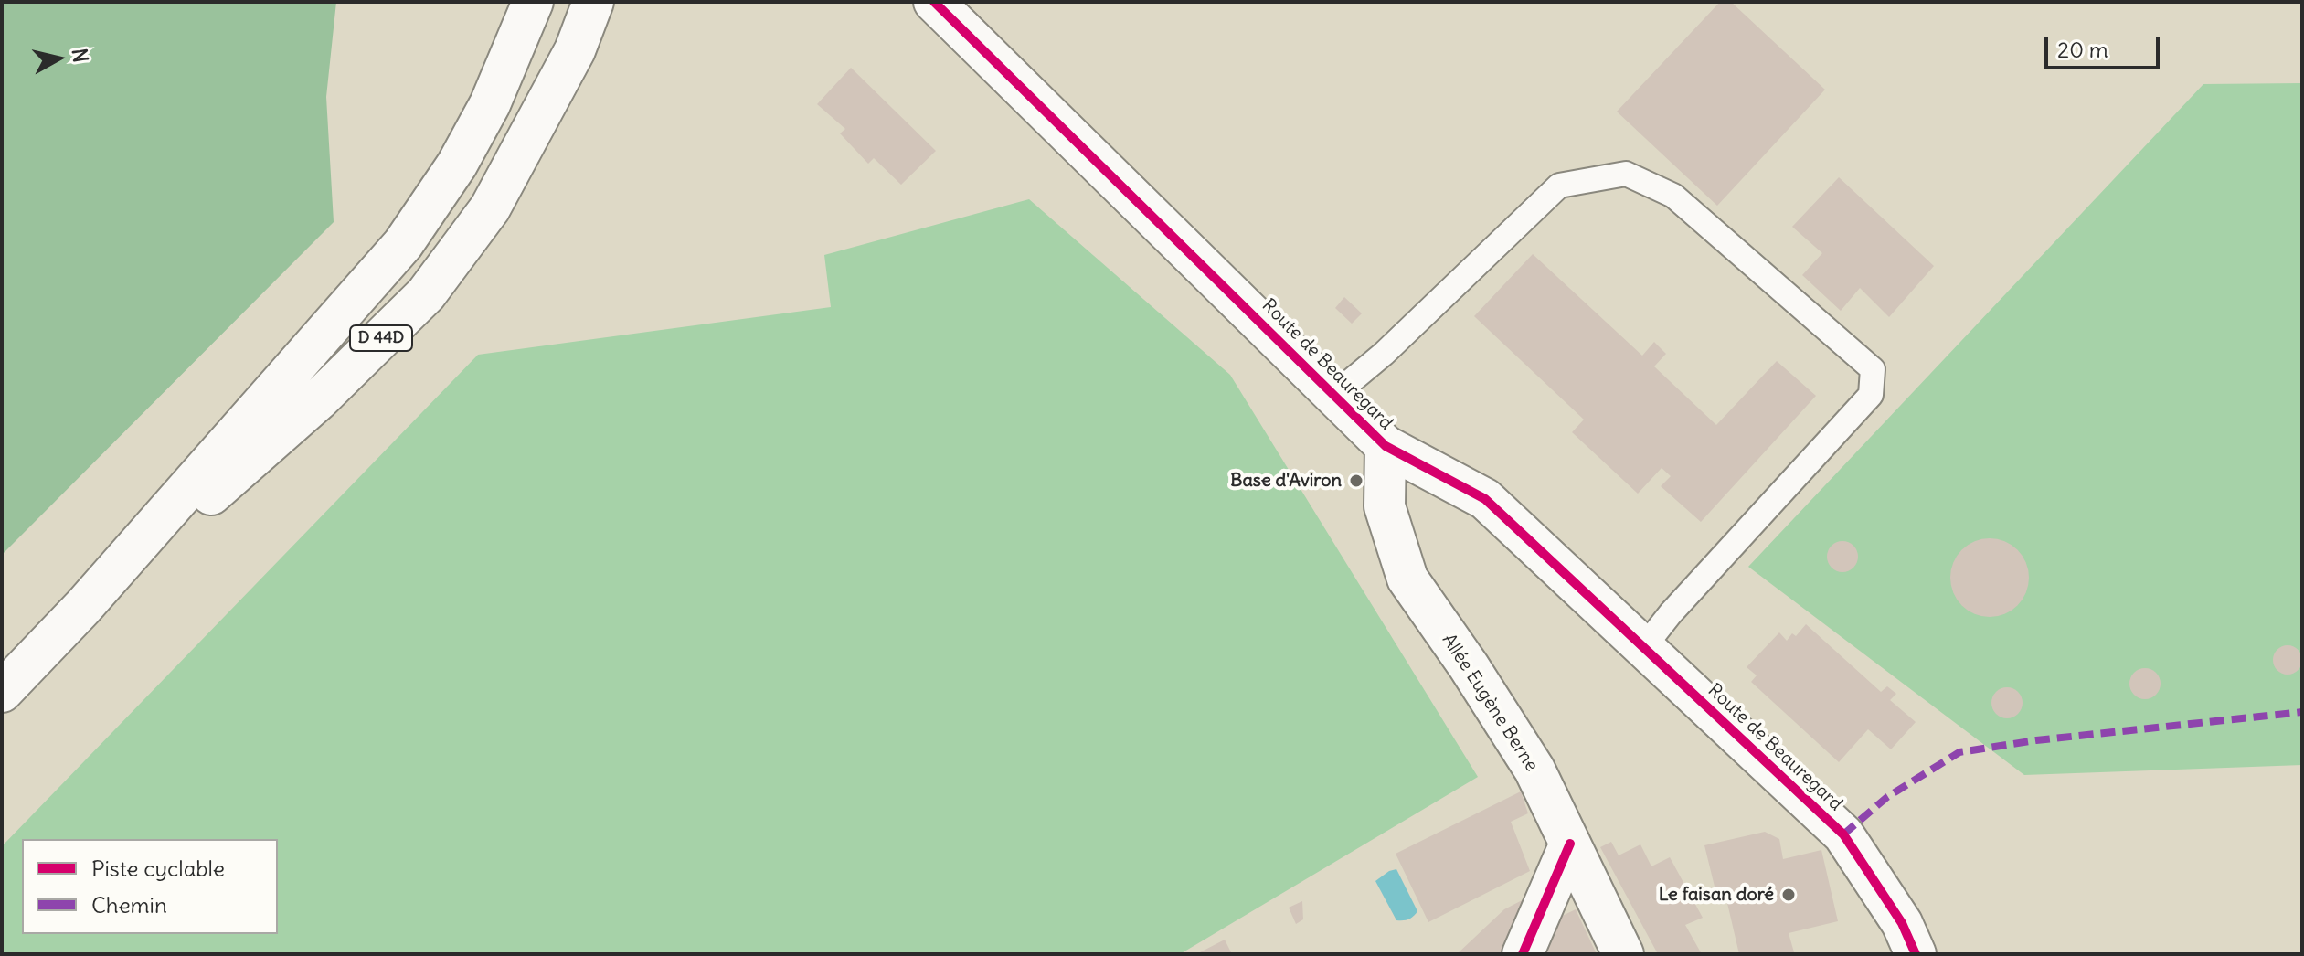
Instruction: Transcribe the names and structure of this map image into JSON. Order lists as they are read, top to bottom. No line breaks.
{"streets":{"street":["D 44D","Route de Beauregard","Allée Eugène Berne"]},"crossings":[["Route de Beauregard","Allée Eugène Berne"]],"places":["Base d'Aviron","Le faisan doré"],"legend":["Piste cyclable","Chemin"],"scale_bar":"20 m","north":"right"}
